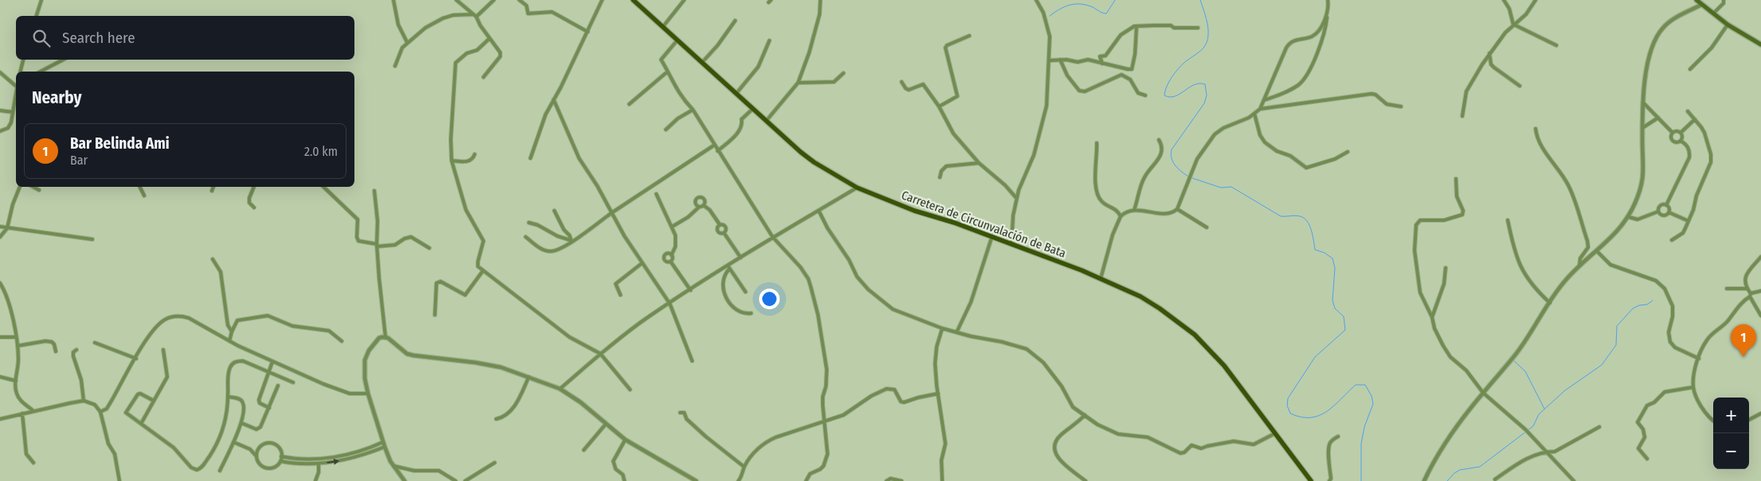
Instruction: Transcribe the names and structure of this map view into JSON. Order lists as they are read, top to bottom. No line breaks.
{"streets":{"main road":["Carretera de Circunvalación de Bata"]},"page":{"search":"Search here","heading":"Nearby","list":[{"mark":"1","name":"Bar Belinda Ami","note":"Bar","value":"2.0 km"}],"pins":"1","map_buttons":["+","−"]}}
